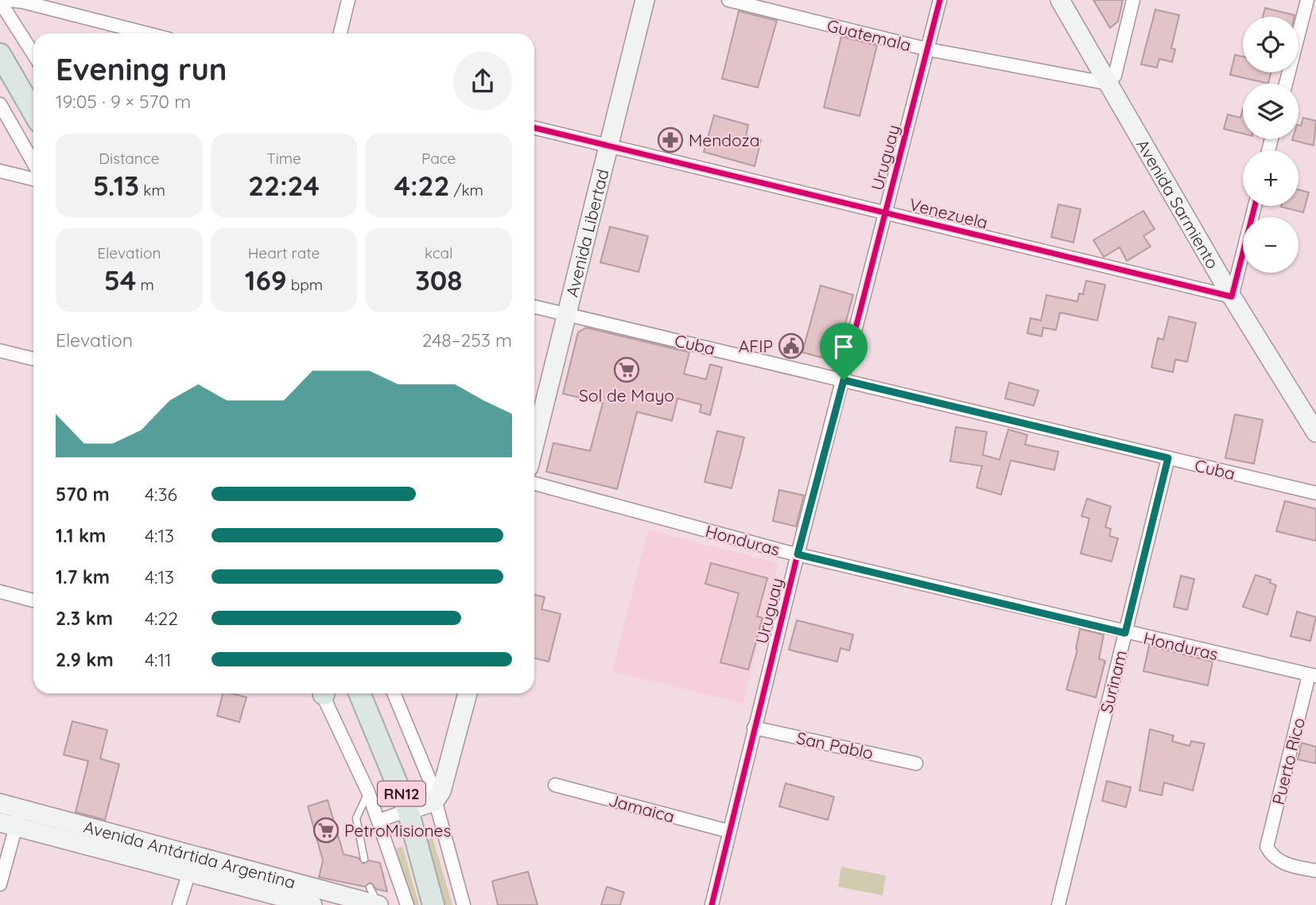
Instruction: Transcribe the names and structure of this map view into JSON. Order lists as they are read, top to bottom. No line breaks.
{"streets":{"highway":["RN12"],"main road":["Avenida Sarmiento","Avenida Libertad","Avenida Antártida Argentina"],"street":["Guatemala","Uruguay","Venezuela","Cuba","Honduras","Surinam","San Pablo","Puerto Rico","Jamaica"]},"crossings":[["Guatemala","Uruguay"],["Guatemala","Avenida Sarmiento"],["Uruguay","Venezuela"],["Uruguay","Cuba"],["Uruguay","Honduras"],["Uruguay","San Pablo"],["Uruguay","Jamaica"],["Avenida Sarmiento","Venezuela"],["Venezuela","Avenida Libertad"],["Avenida Libertad","Cuba"],["Cuba","Surinam"],["Honduras","Surinam"],["Honduras","Puerto Rico"]],"places":{"pharmacy":["Mendoza"],"public building":["AFIP"],"supermarket":["Sol de Mayo","PetroMisiones"]},"page":{"map_buttons":["+","−"],"heading":["Evening run","19:05 · 9 × 570 m"],"stats":[["Distance","5.13 km"],["Time","22:24"],["Pace","4:22 /km"],["Elevation","54 m"],["Heart rate","169 bpm"],["kcal","308"]],"chart":["Elevation","248–253 m"],"list":[{"name":"570 m","note":"4:36"},{"name":"1.1 km","note":"4:13"},{"name":"1.7 km","note":"4:13"},{"name":"2.3 km","note":"4:22"},{"name":"2.9 km","note":"4:11"}]}}
